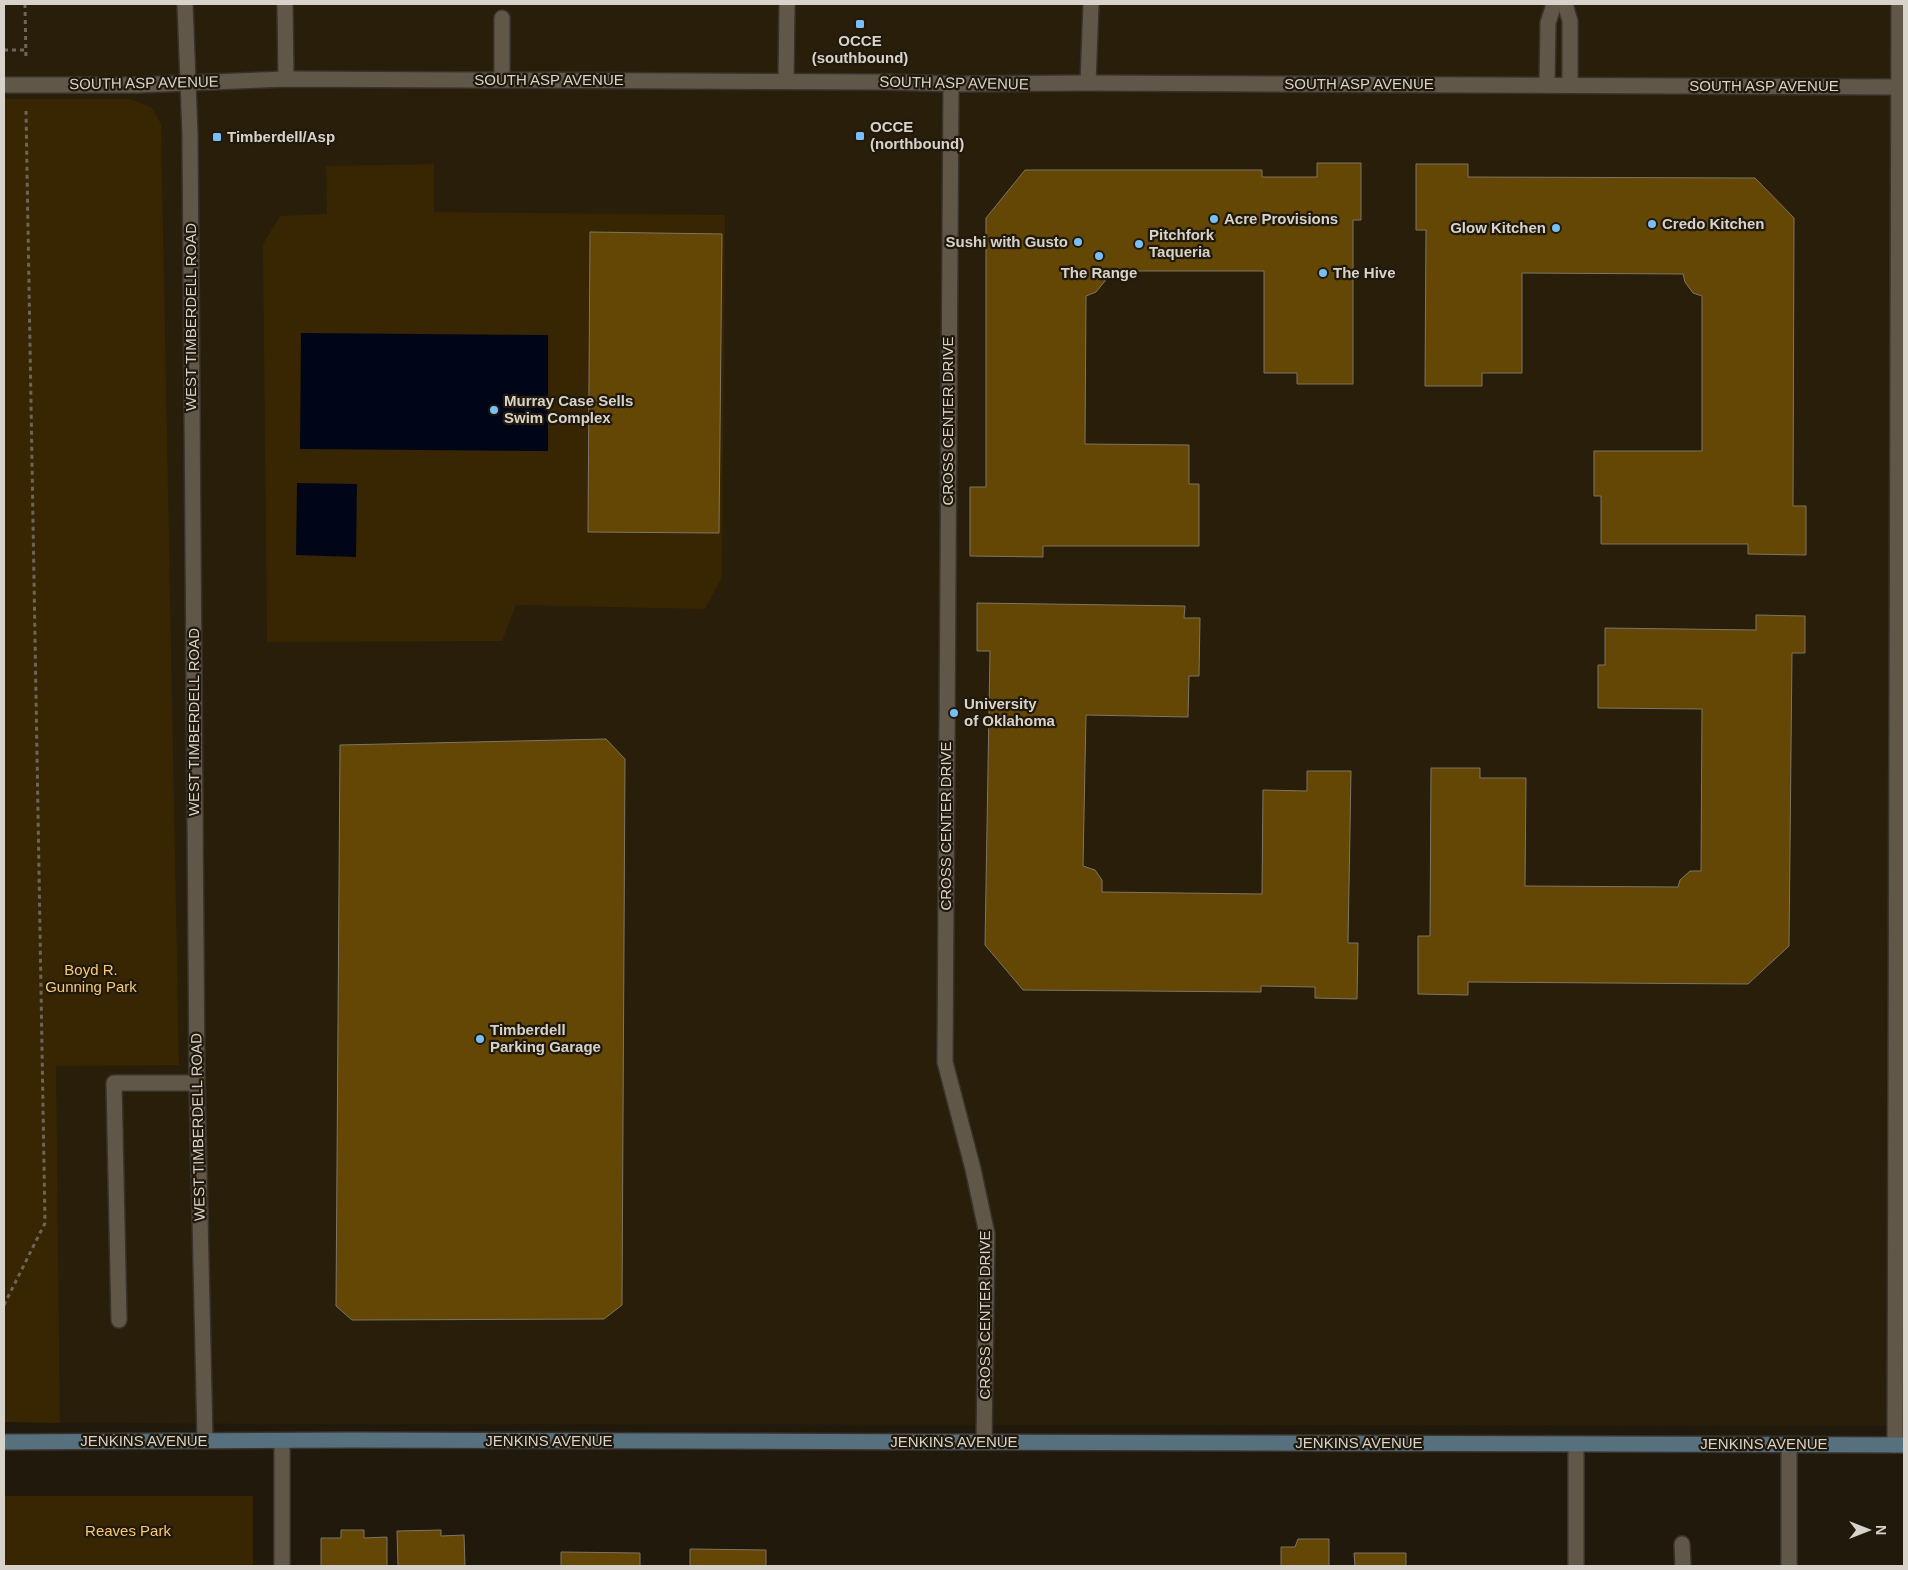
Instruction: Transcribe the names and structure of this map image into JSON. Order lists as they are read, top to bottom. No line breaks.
{"streets":{"street":["SOUTH ASP AVENUE","WEST TIMBERDELL ROAD","CROSS CENTER DRIVE","JENKINS AVENUE"]},"crossings":[["SOUTH ASP AVENUE","WEST TIMBERDELL ROAD"],["SOUTH ASP AVENUE","CROSS CENTER DRIVE"],["WEST TIMBERDELL ROAD","JENKINS AVENUE"],["CROSS CENTER DRIVE","JENKINS AVENUE"]],"parks":["Boyd R. Gunning Park","Reaves Park"],"places":{"transit":["OCCE (southbound)","OCCE (northbound)","Timberdell/Asp"],"other":["Acre Provisions","Credo Kitchen","Glow Kitchen","Sushi with Gusto","Pitchfork Taqueria","The Range","The Hive","Murray Case Sells Swim Complex","University of Oklahoma","Timberdell Parking Garage"]},"north":"right"}
